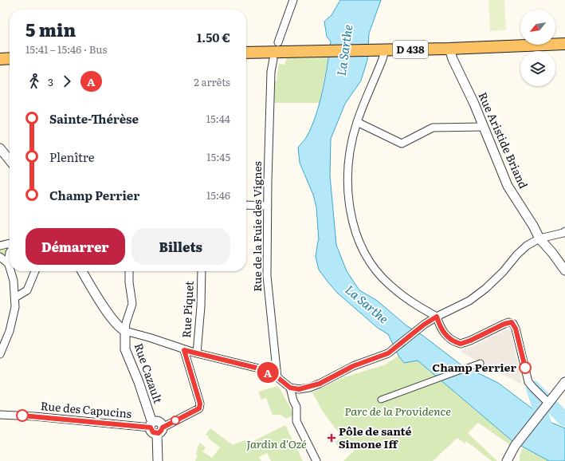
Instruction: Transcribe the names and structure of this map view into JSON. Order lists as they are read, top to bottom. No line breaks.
{"streets":{"main road":["D 438"],"street":["Rue Aristide Briand","Rue de la Fuie des Vignes","Rue Piquet","Rue Cazault","Rue des Capucins"]},"crossings":[["D 438","Rue Aristide Briand"],["Rue Cazault","Rue des Capucins"]],"water":["La Sarthe"],"parks":["Parc de la Providence","Jardin d'Ozé"],"places":{"other":["Champ Perrier"],"health":["Pôle de santé Simone Iff"]},"lines":["bus line A"],"north":"bottom left","page":{"on_map":"A","heading":["5 min","15:41 – 15:46 · Bus","1.50 €"],"legs":["3","A","2 arrêts"],"list":[{"name":"Sainte-Thérèse","value":"15:44"},{"name":"Plenître","value":"15:45"},{"name":"Champ Perrier","value":"15:46"}],"buttons":["Démarrer","Billets"]}}
